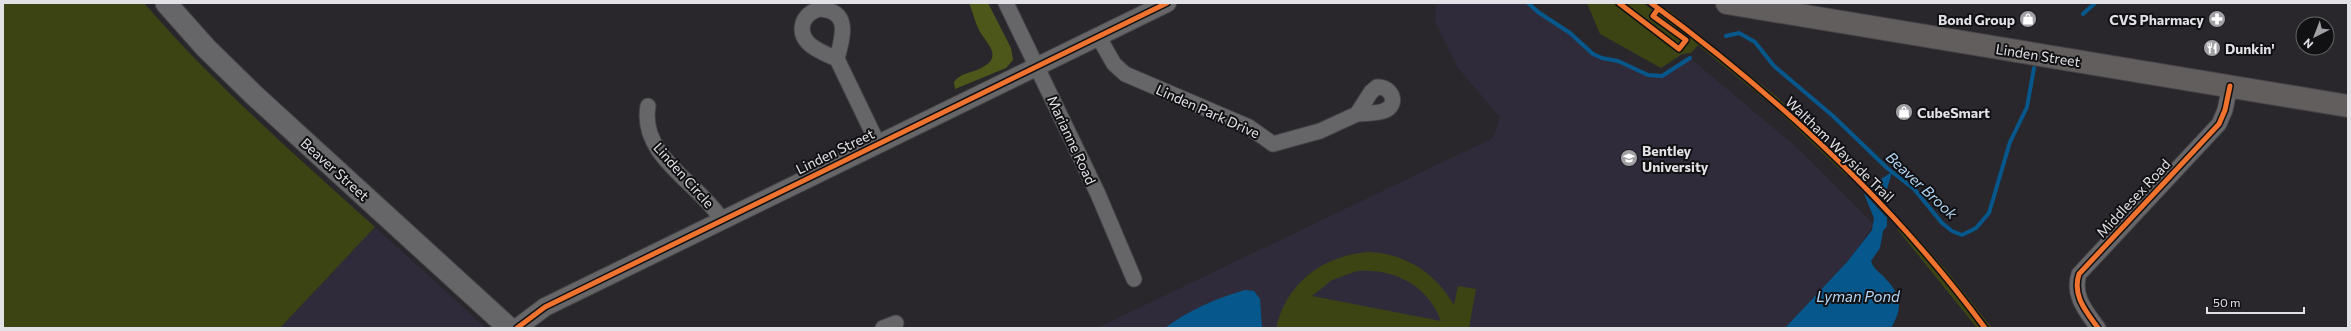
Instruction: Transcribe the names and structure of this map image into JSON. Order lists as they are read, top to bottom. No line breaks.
{"streets":{"main road":["Linden Street","Beaver Street"],"street":["Linden Park Drive","Marianne Road","Linden Circle","Middlesex Road"],"cycle path":["Waltham Wayside Trail"]},"crossings":[["Linden Street","Linden Park Drive"],["Linden Street","Marianne Road"],["Linden Street","Linden Circle"],["Linden Street","Middlesex Road"]],"water":["Beaver Brook","Lyman Pond"],"places":{"shop":["Bond Group","CubeSmart"],"pharmacy":["CVS Pharmacy"],"restaurant":["Dunkin'"],"school or university":["Bentley University"]},"scale_bar":"50 m","north":"bottom left"}
